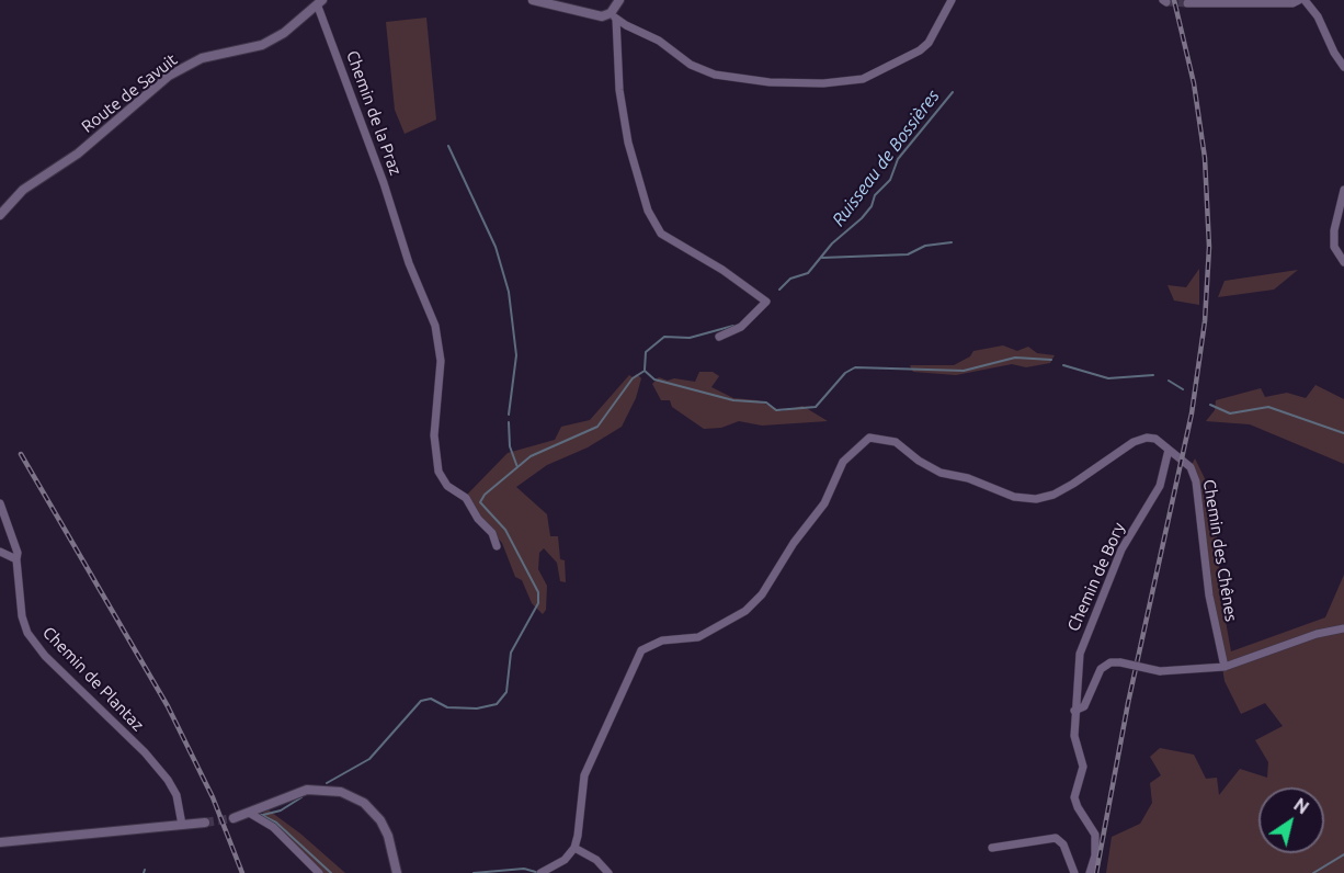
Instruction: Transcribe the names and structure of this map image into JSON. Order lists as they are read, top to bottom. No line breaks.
{"streets":{"street":["Route de Savuit","Chemin de la Praz","Chemin des Chênes","Chemin de Bory","Chemin de Plantaz"]},"crossings":[["Route de Savuit","Chemin de la Praz"],["Chemin des Chênes","Chemin de Bory"]],"water":["Ruisseau de Bossières"],"north":"top right"}
